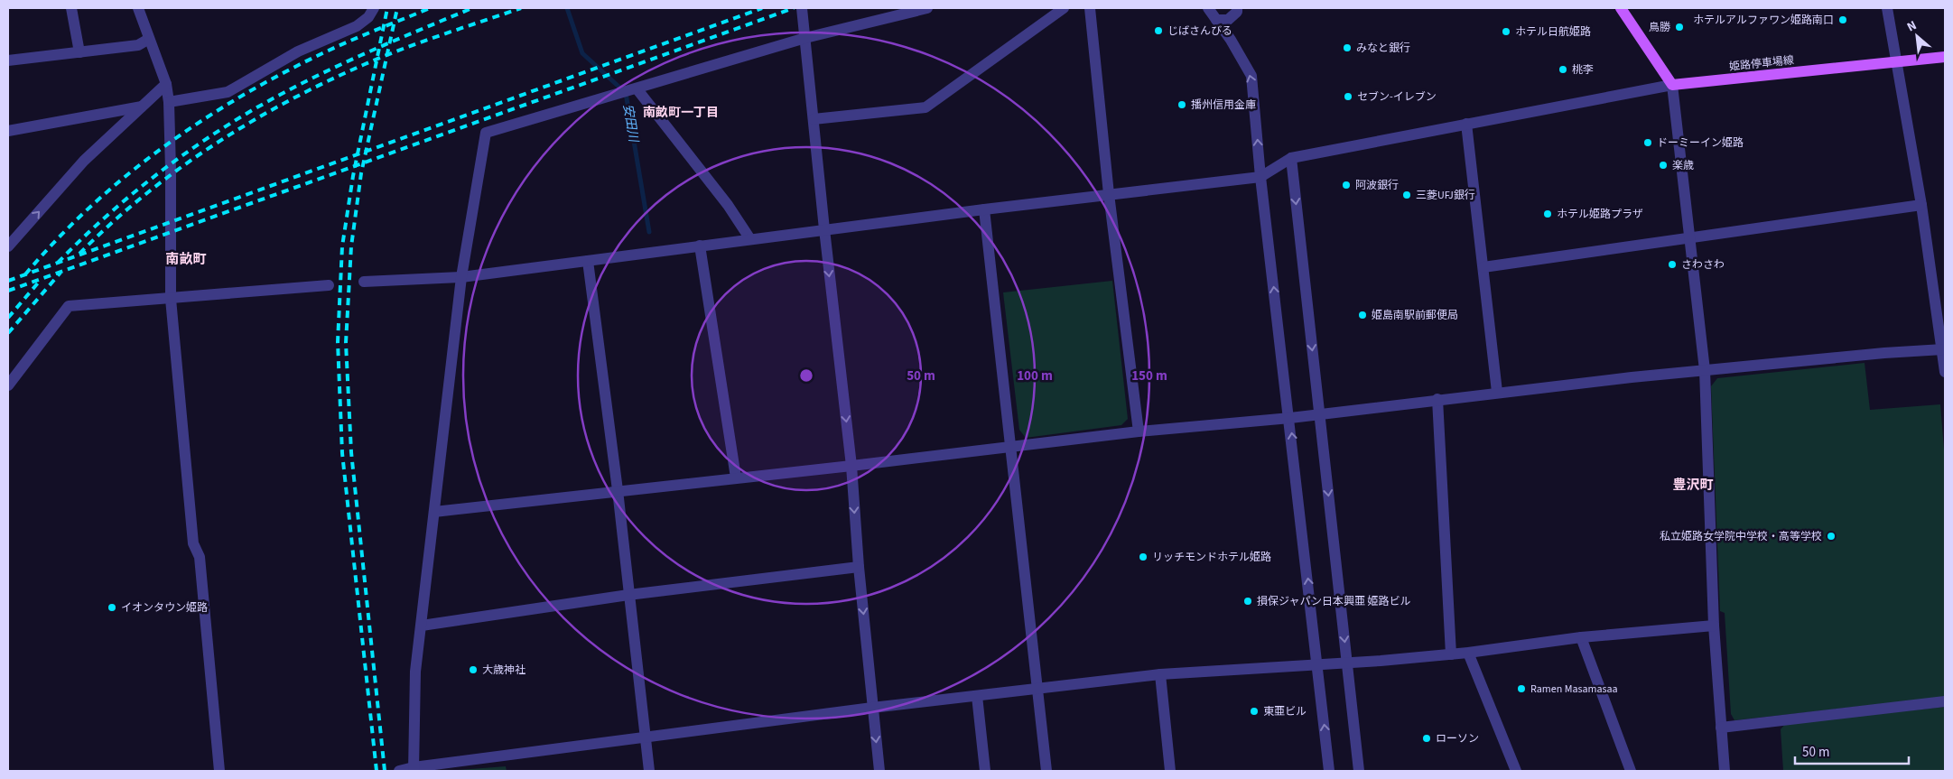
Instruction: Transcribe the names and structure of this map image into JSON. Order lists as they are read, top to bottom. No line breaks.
{"streets":{"main road":["姫路停車場線"]},"districts":["南畝町一丁目","南畝町","豊沢町"],"water":["安田川"],"places":["ホテルアルファワン姫路南口","鳥勝","じばさんびる","ホテル日航姫路","みなと銀行","桃李","セブン-イレブン","播州信用金庫","ドーミーイン姫路","楽歳","阿波銀行","三菱UFJ銀行","ホテル姫路プラザ","さわさわ","姫島南駅前郵便局","私立姫路女学院中学校・高等学校","リッチモンドホテル姫路","損保ジャパン日本興亜 姫路ビル","イオンタウン姫路","大歳神社","Ramen Masamasaa","東亜ビル","ローソン"],"scale_bar":"50 m","north":"top left","rings":["50 m","100 m","150 m"]}
